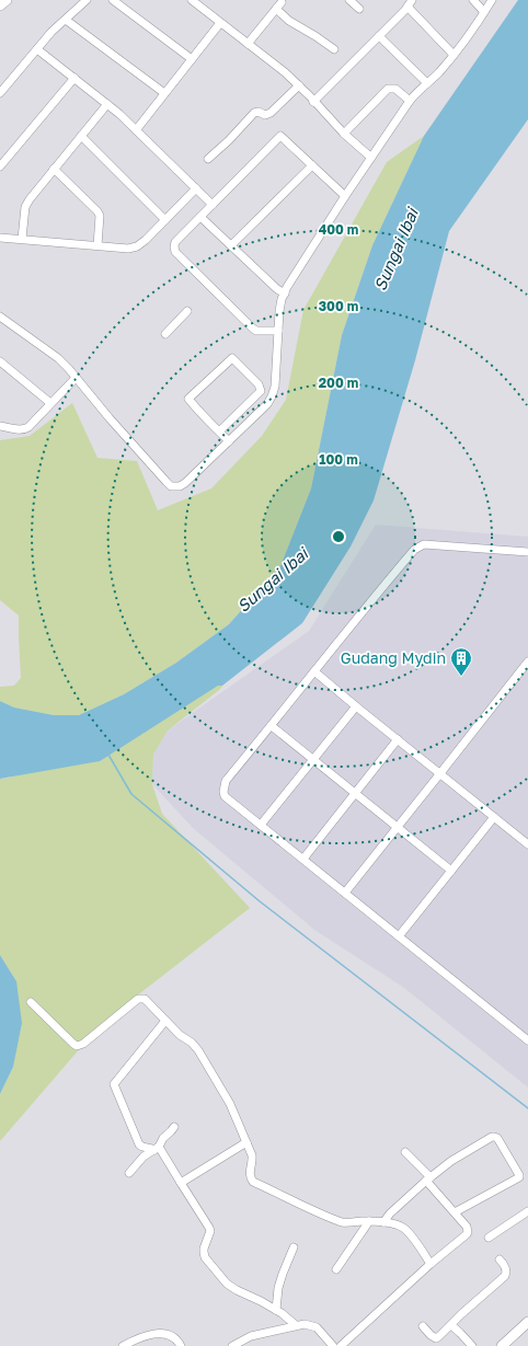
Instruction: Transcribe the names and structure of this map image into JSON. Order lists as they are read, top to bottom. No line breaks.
{"water":["Sungai Ibai"],"places":{"building":["Gudang Mydin"]},"rings":["400 m","300 m","200 m","100 m"]}
